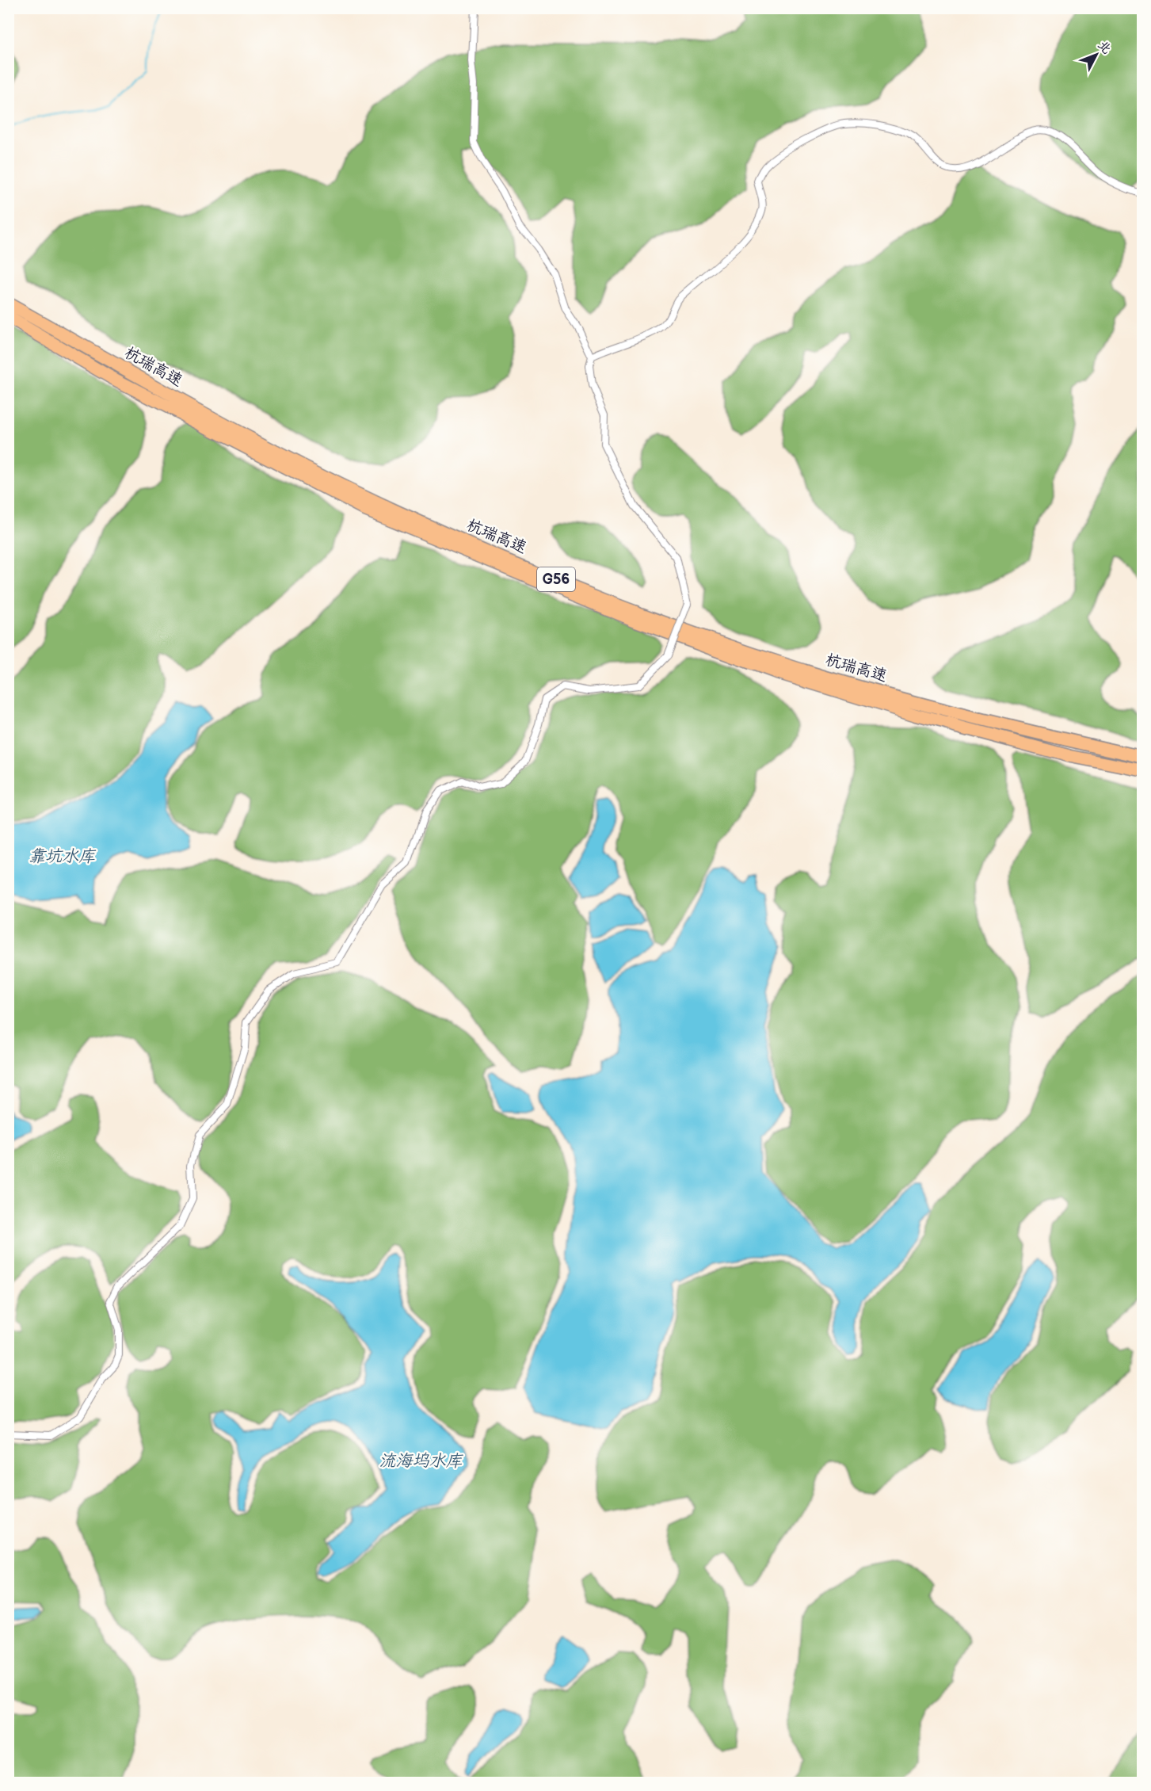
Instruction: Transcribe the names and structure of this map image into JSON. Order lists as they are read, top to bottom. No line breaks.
{"streets":{"highway":["杭瑞高速","G56"]},"water":["靠坑水库","流海坞水库"],"north":"top right"}
